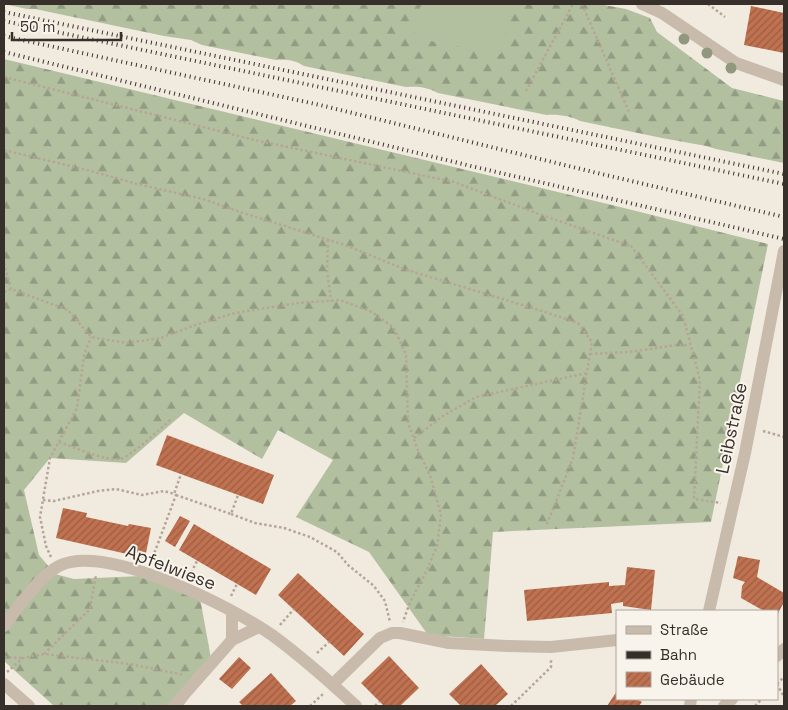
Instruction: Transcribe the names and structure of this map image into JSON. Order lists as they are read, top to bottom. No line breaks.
{"streets":{"street":["Leibstraße","Apfelwiese"]},"legend":["Straße","Bahn","Gebäude"],"scale_bar":"50 m"}
